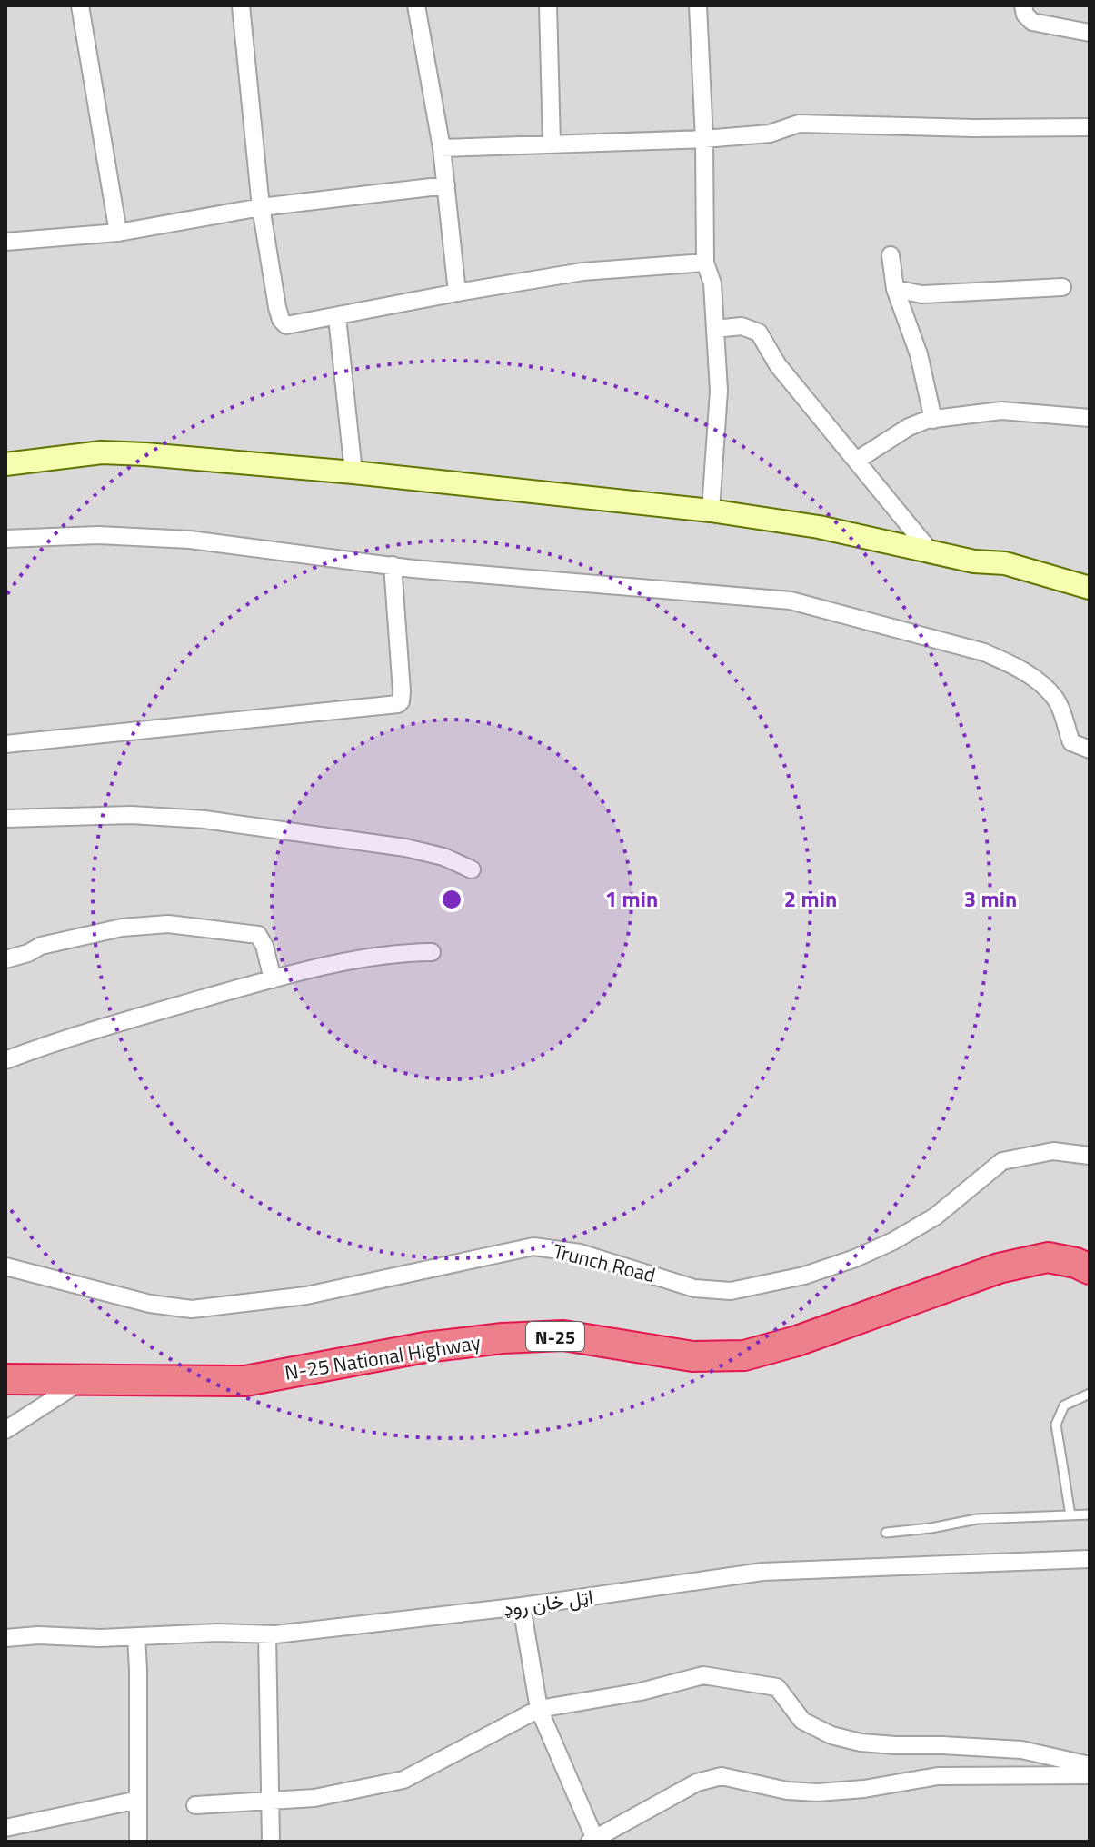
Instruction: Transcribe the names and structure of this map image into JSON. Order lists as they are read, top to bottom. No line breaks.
{"streets":{"highway":["N-25","N-25 National Highway"],"street":["Trunch Road","اټل خان روډ"]},"rings":["1 min","2 min","3 min"]}
